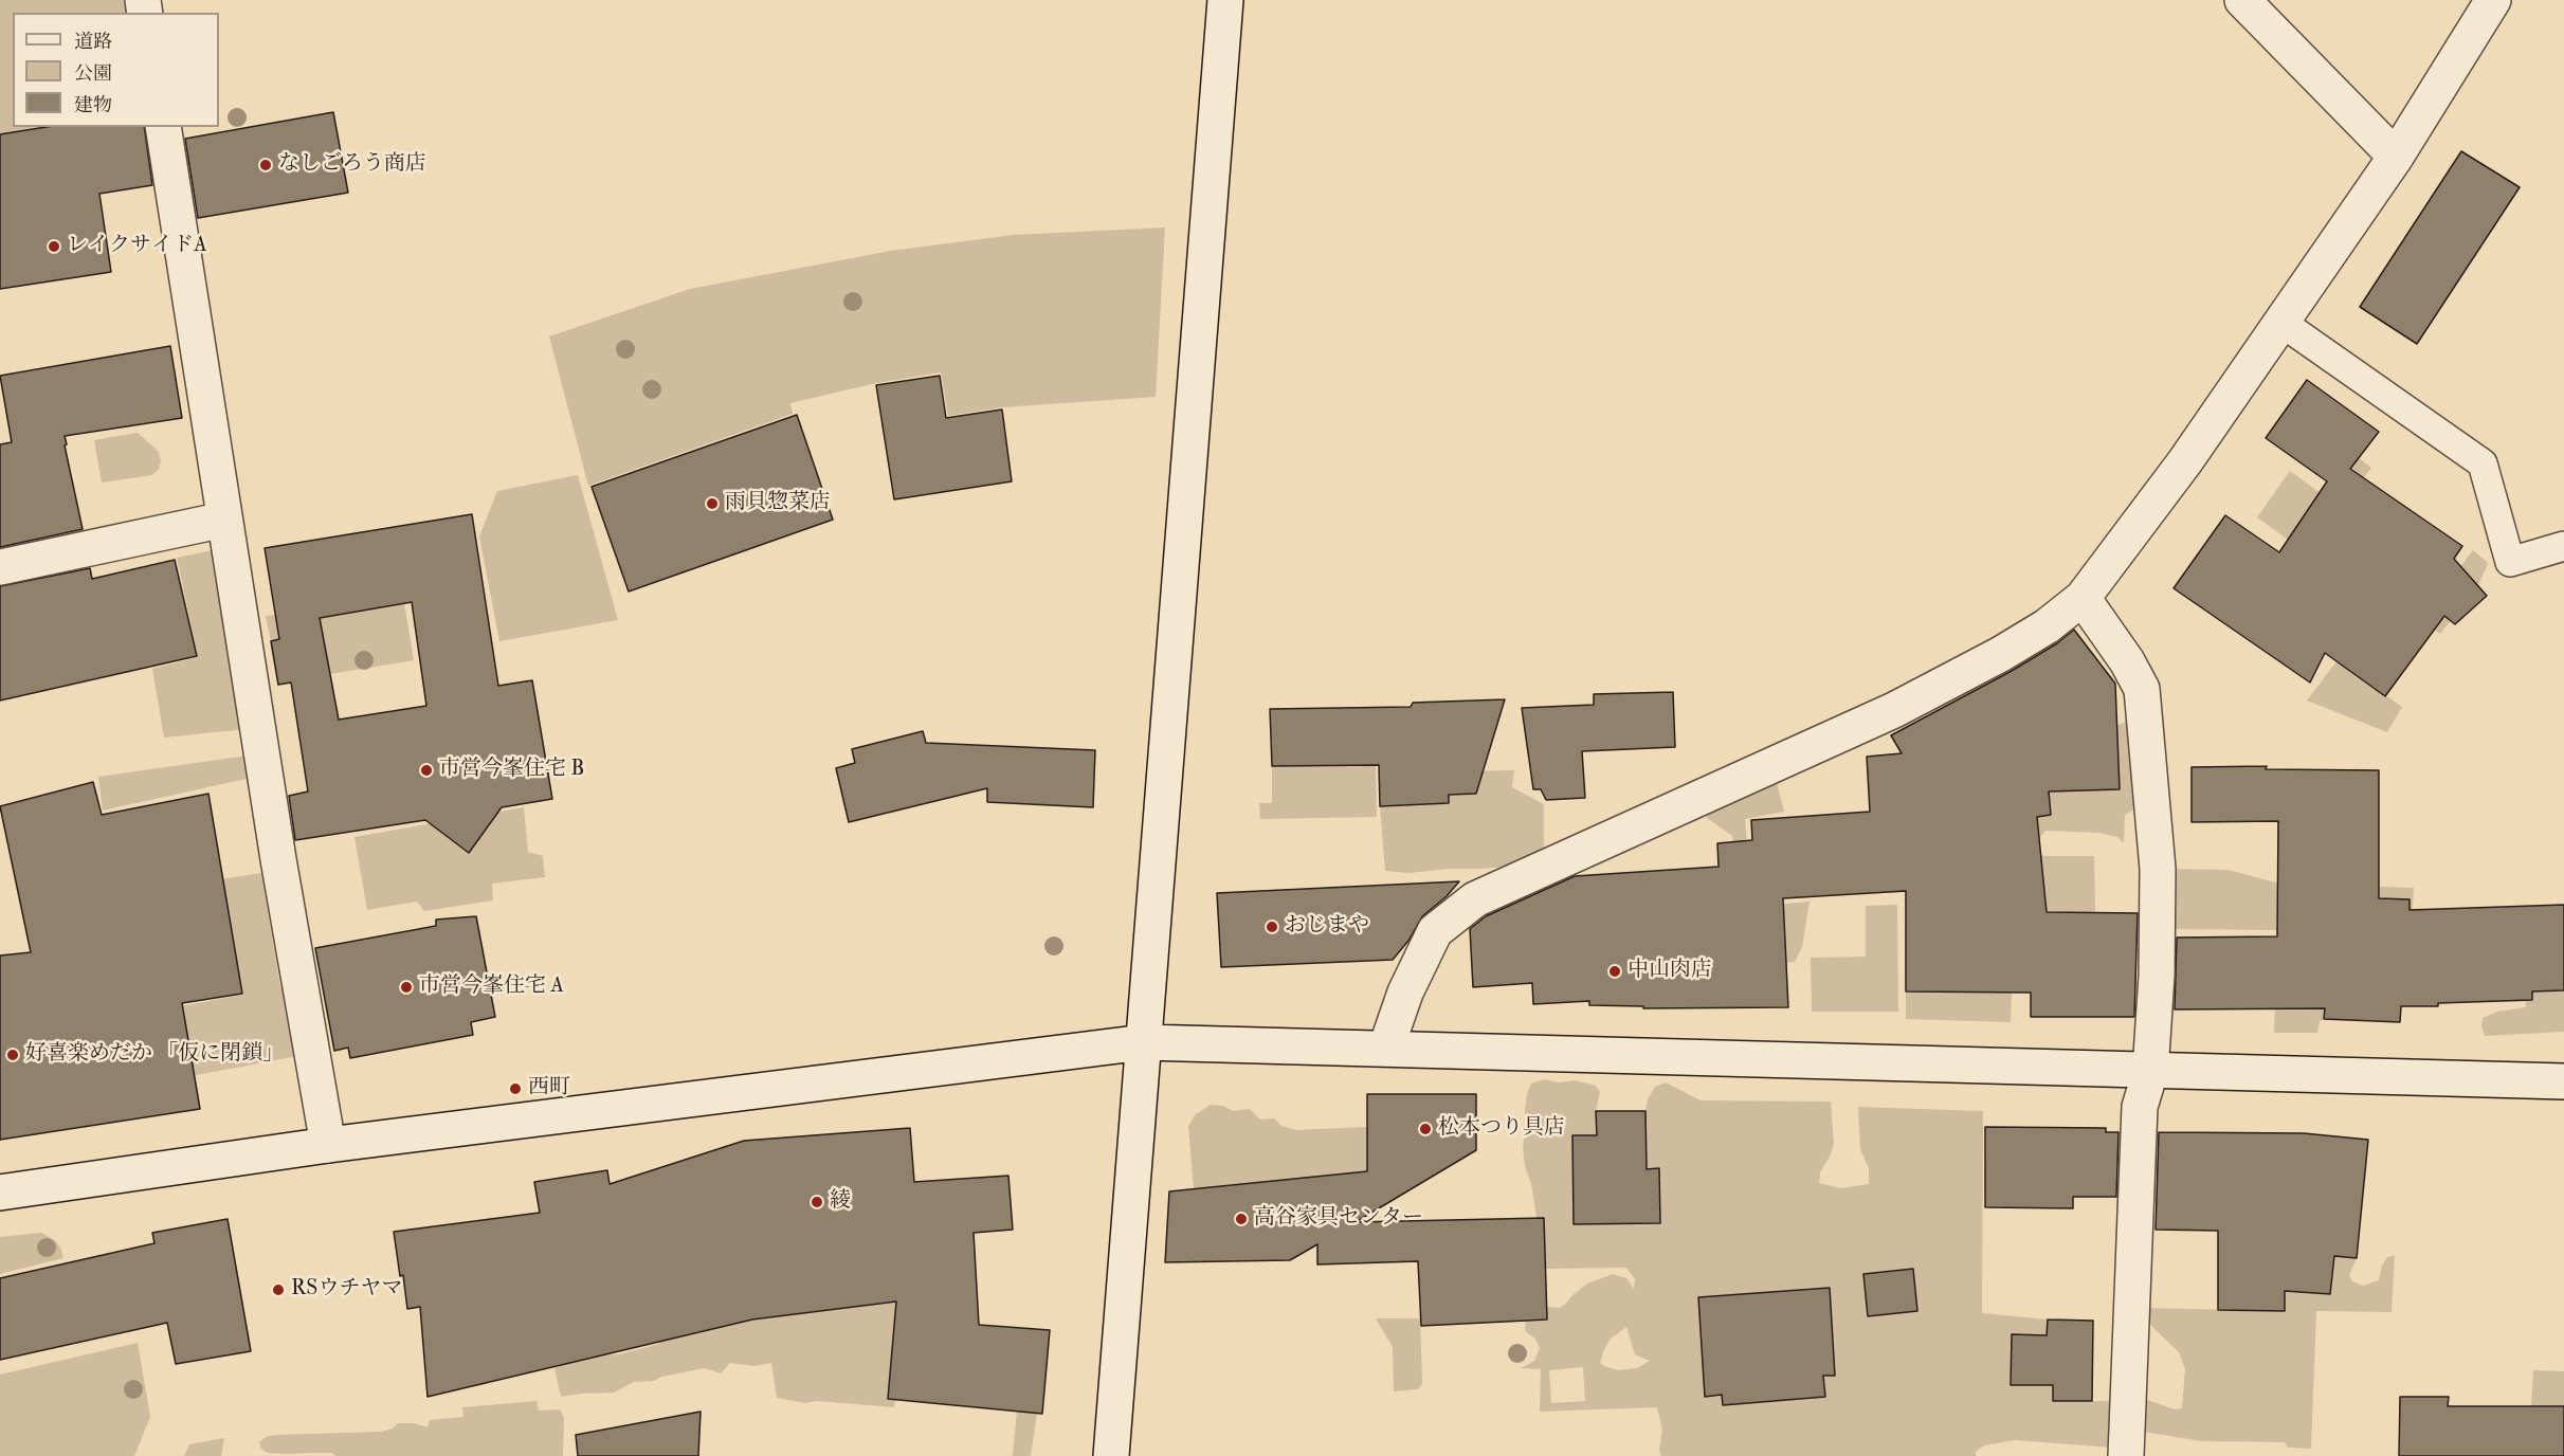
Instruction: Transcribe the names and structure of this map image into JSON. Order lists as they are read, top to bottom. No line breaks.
{"places":["なしごろう商店","レイクサイドA","雨貝惣菜店","市営今峯住宅 B","おじまや","中山肉店","市営今峯住宅 A","好喜楽めだか 「仮に閉鎖」","西町","松本つり具店","綾","高谷家具センター","RSウチヤマ"],"legend":["道路","公園","建物"]}
